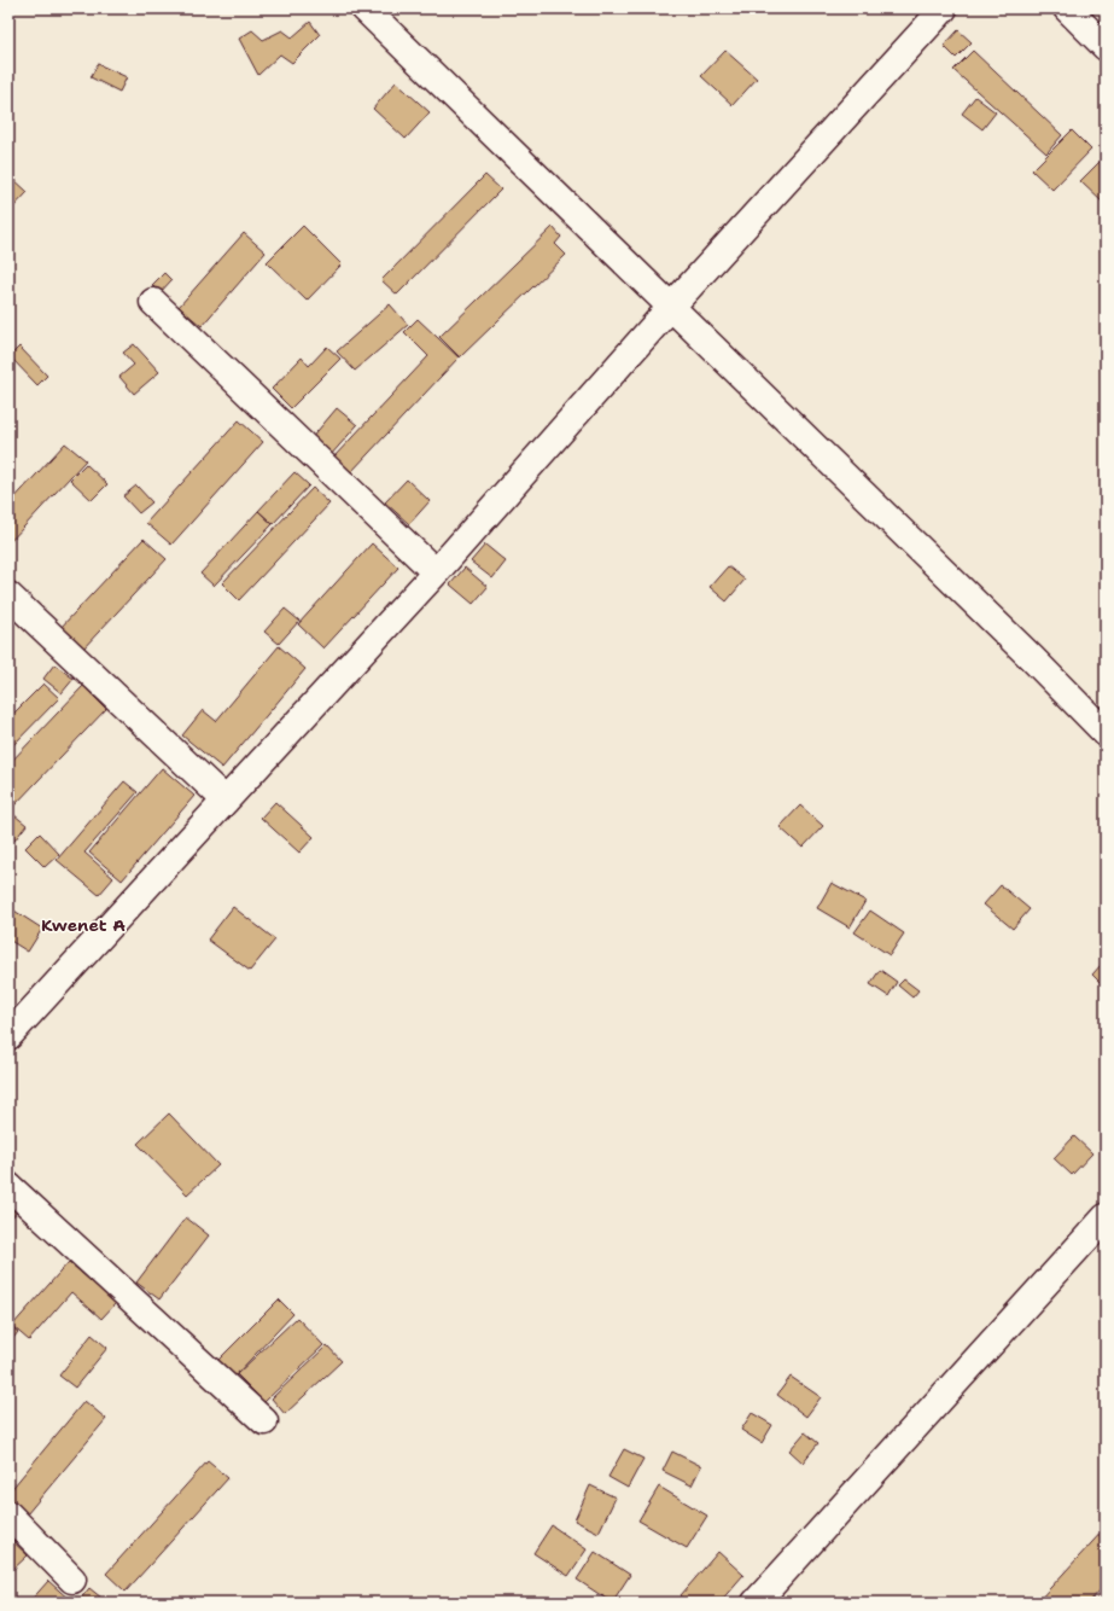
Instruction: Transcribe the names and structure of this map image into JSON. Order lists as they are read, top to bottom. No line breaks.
{"districts":["Kwenet A"]}
